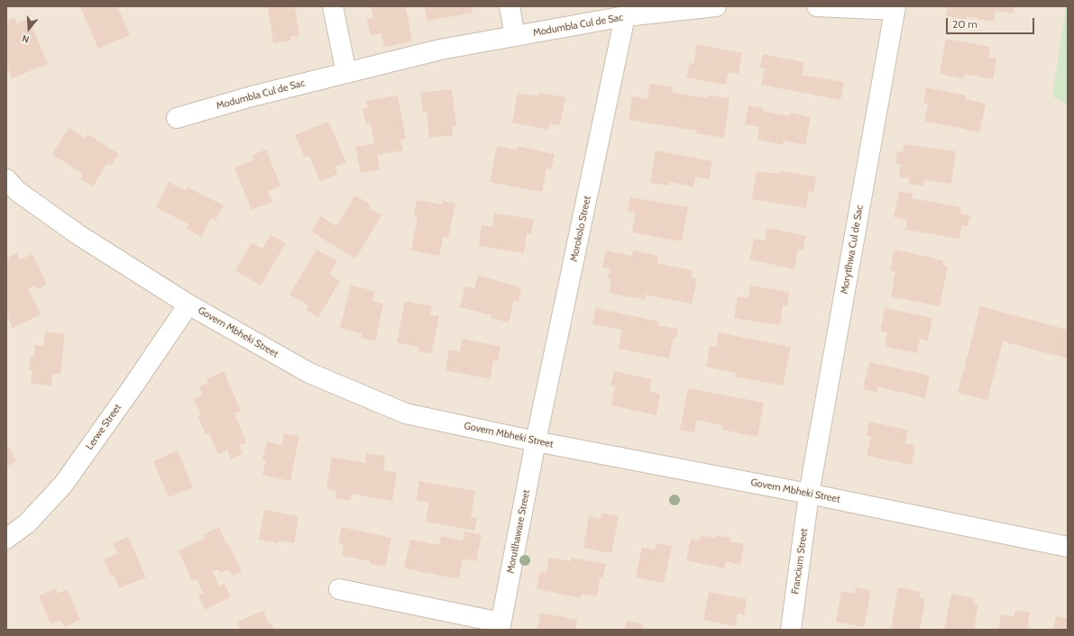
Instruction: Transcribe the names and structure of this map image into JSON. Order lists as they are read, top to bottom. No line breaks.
{"streets":{"street":["Modumbla Cul de Sac","Morokolo Street","Morytlhwa Cul de Sac","Govern Mbheki Street","Lerwe Street","Morutlhaware Street","Francium Street"]},"crossings":[["Modumbla Cul de Sac","Morokolo Street"],["Morokolo Street","Govern Mbheki Street"],["Morokolo Street","Morutlhaware Street"],["Morytlhwa Cul de Sac","Govern Mbheki Street"],["Morytlhwa Cul de Sac","Francium Street"],["Govern Mbheki Street","Lerwe Street"],["Govern Mbheki Street","Morutlhaware Street"],["Govern Mbheki Street","Francium Street"]],"scale_bar":"20 m","north":"bottom"}
